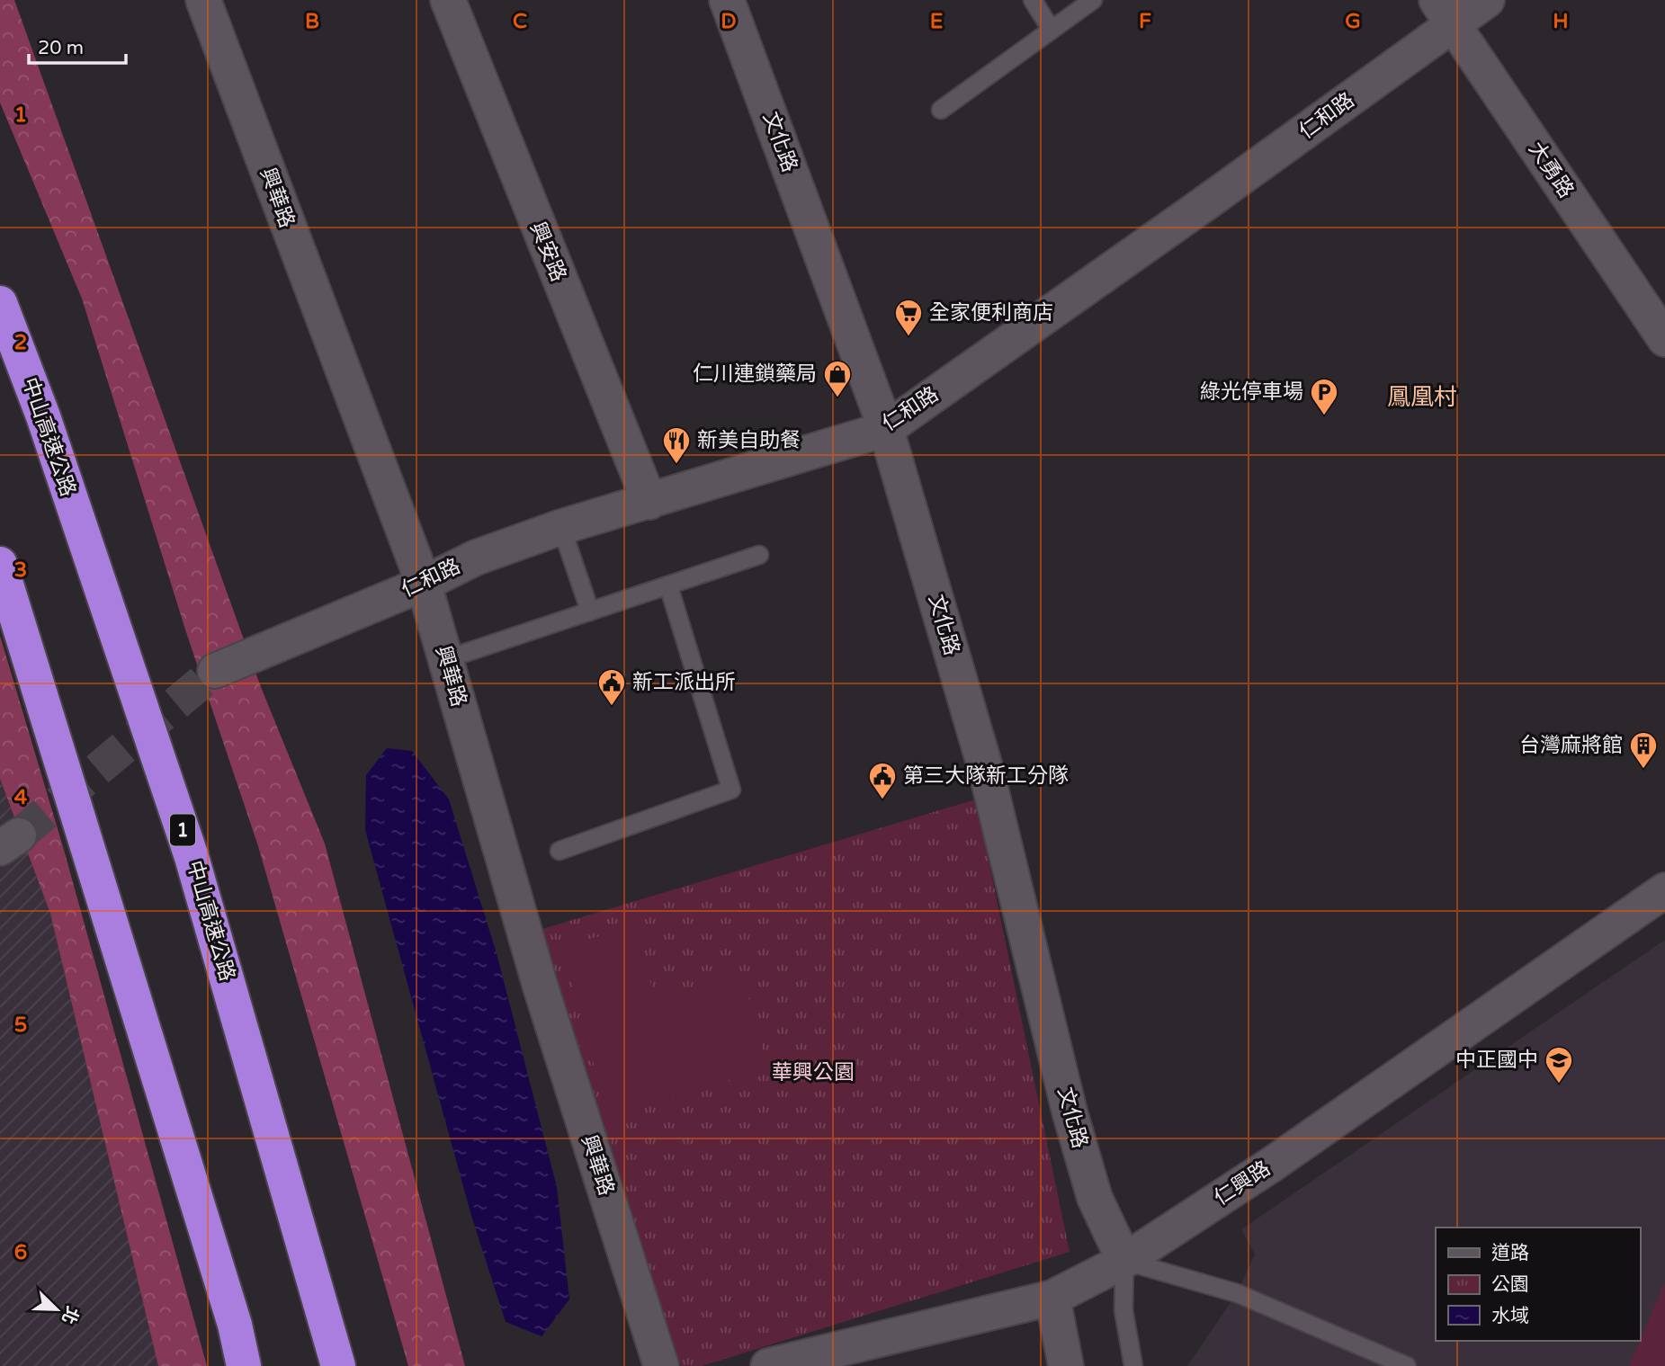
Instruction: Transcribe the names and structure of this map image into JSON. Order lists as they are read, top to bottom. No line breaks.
{"streets":{"highway":["中山高速公路","1"],"street":["仁和路","文化路","大勇路","興華路","興安路","仁興路"]},"crossings":[["仁和路","文化路"],["仁和路","大勇路"],["仁和路","興華路"],["仁和路","興安路"],["文化路","仁興路"]],"districts":["鳳凰村"],"parks":["華興公園"],"places":{"supermarket":["全家便利商店"],"shop":["仁川連鎖藥局"],"parking":["綠光停車場"],"restaurant":["新美自助餐"],"public building":["新工派出所","第三大隊新工分隊"],"building":["台灣麻將館"],"school or university":["中正國中"]},"legend":["道路","公園","水域"],"scale_bar":"20 m","north":"bottom right","grid":{"columns":["B","C","D","E","F","G","H"],"rows":["1","2","3","4","5","6"]}}
